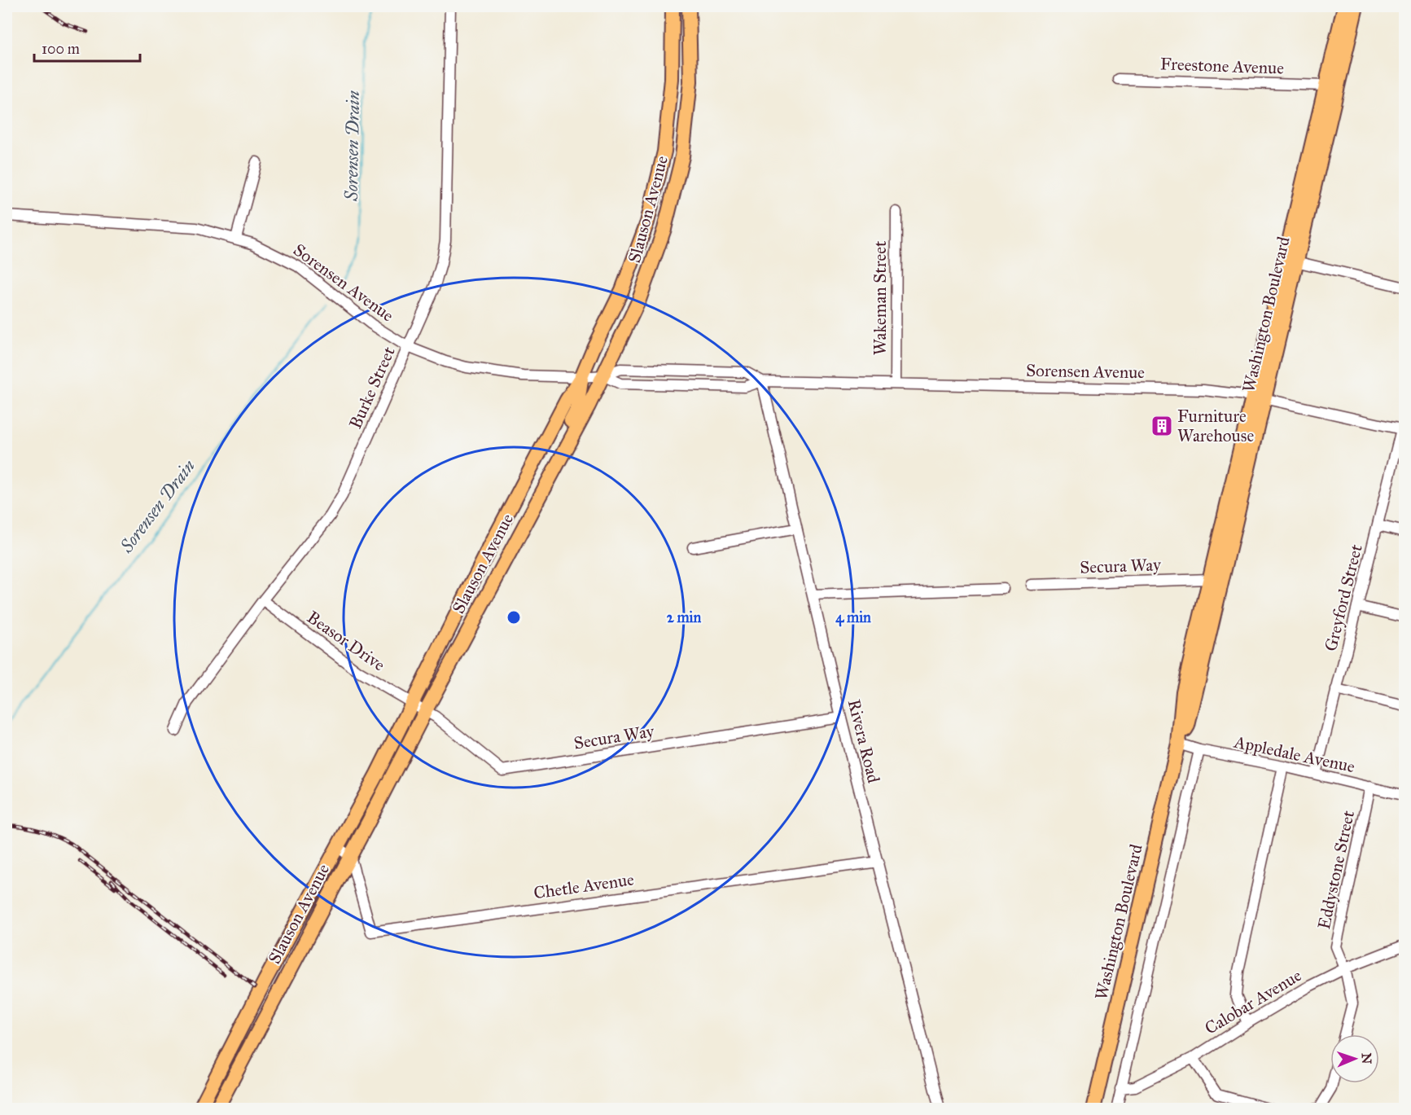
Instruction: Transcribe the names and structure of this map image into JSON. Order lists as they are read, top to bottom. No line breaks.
{"streets":{"main road":["Slauson Avenue","Washington Boulevard"],"street":["Freestone Avenue","Sorensen Avenue","Wakeman Street","Burke Street","Secura Way","Greyford Street","Beasor Drive","Rivera Road","Appledale Avenue","Eddystone Street","Chetle Avenue","Calobar Avenue"]},"crossings":[["Freestone Avenue","Washington Boulevard"],["Slauson Avenue","Sorensen Avenue"],["Slauson Avenue","Secura Way"],["Slauson Avenue","Beasor Drive"],["Slauson Avenue","Chetle Avenue"],["Sorensen Avenue","Wakeman Street"],["Sorensen Avenue","Washington Boulevard"],["Sorensen Avenue","Burke Street"],["Sorensen Avenue","Greyford Street"],["Sorensen Avenue","Rivera Road"],["Washington Boulevard","Secura Way"],["Washington Boulevard","Appledale Avenue"],["Burke Street","Beasor Drive"],["Secura Way","Beasor Drive"],["Secura Way","Rivera Road"],["Greyford Street","Appledale Avenue"],["Rivera Road","Chetle Avenue"],["Appledale Avenue","Eddystone Street"],["Eddystone Street","Calobar Avenue"]],"water":["Sorensen Drain"],"places":{"building":["Furniture Warehouse"]},"scale_bar":"100 m","north":"right","rings":["2 min","4 min"]}
